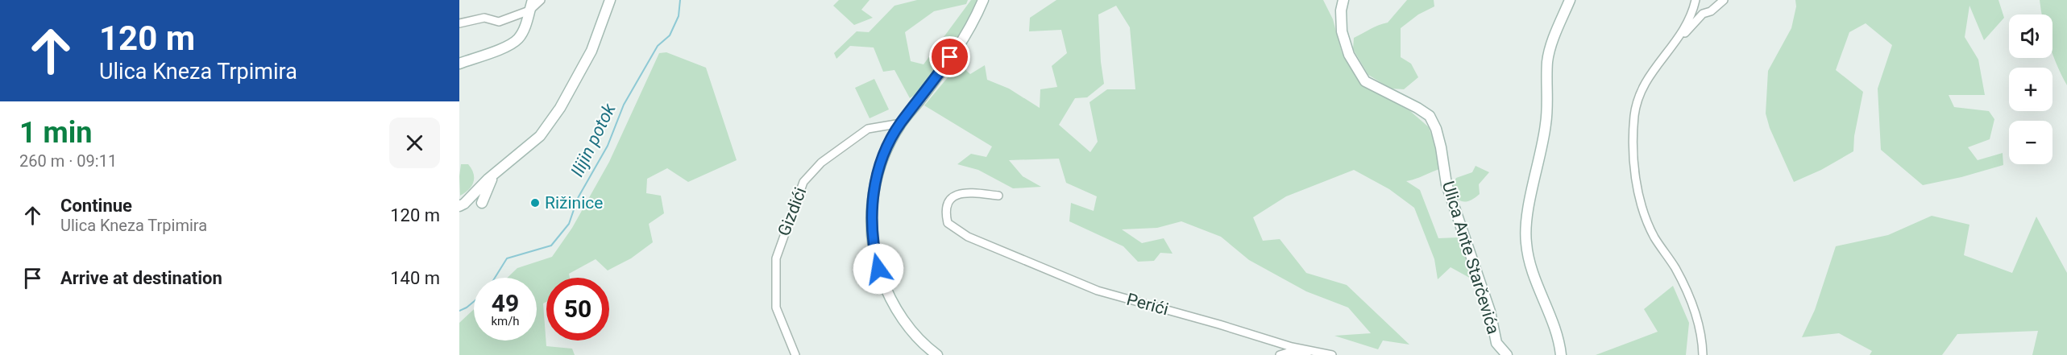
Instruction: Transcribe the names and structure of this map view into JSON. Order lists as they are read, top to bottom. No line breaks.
{"streets":{"street":["Gizdići","Ulica Ante Starčevića","Perići"]},"water":["Ilijin potok"],"places":["Rižinice"],"page":{"turn":["120 m","Ulica Kneza Trpimira"],"map_buttons":["+","−"],"heading":["1 min","260 m · 09:11"],"list":[{"name":"Continue","note":"Ulica Kneza Trpimira","value":"120 m"},{"name":"Arrive at destination","value":"140 m"}],"speed":"49 km/h","limit":"50"}}
